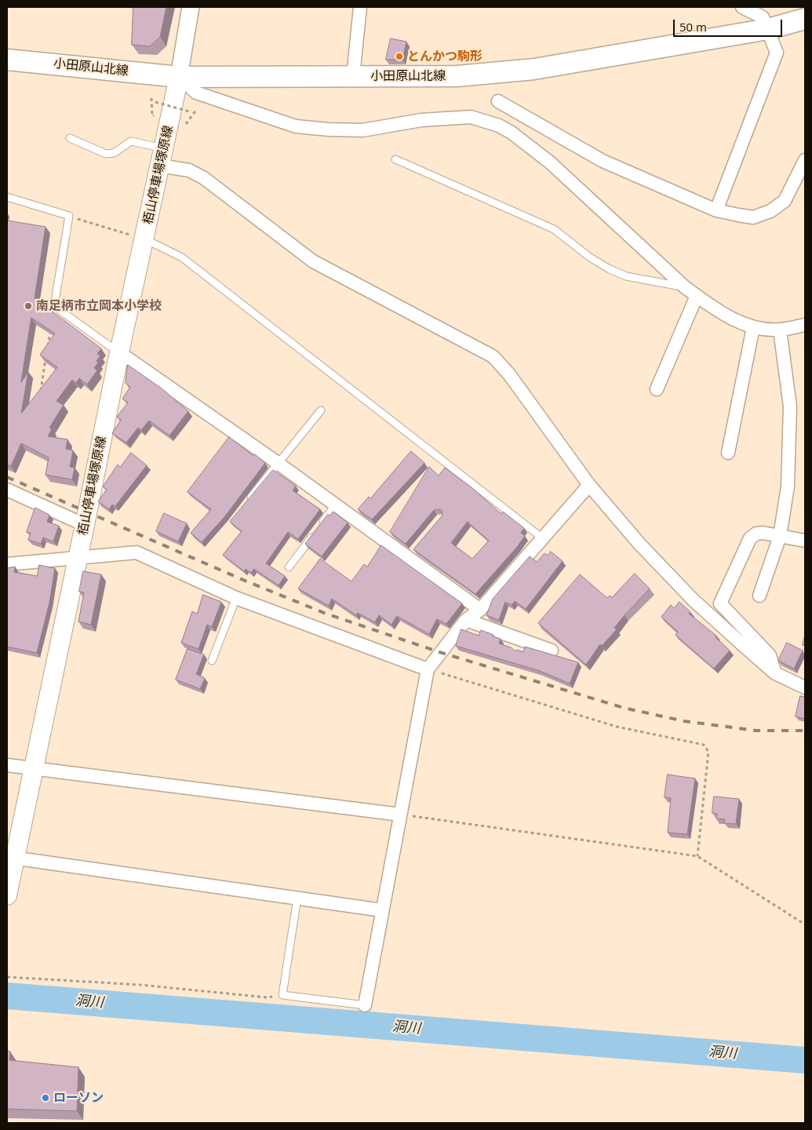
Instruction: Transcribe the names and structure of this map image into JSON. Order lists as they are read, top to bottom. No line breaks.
{"streets":{"main road":["小田原山北線","栢山停車場塚原線"]},"crossings":[["小田原山北線","栢山停車場塚原線"]],"water":["洞川"],"places":["とんかつ駒形","南足柄市立岡本小学校","ローソン"],"scale_bar":"50 m"}
